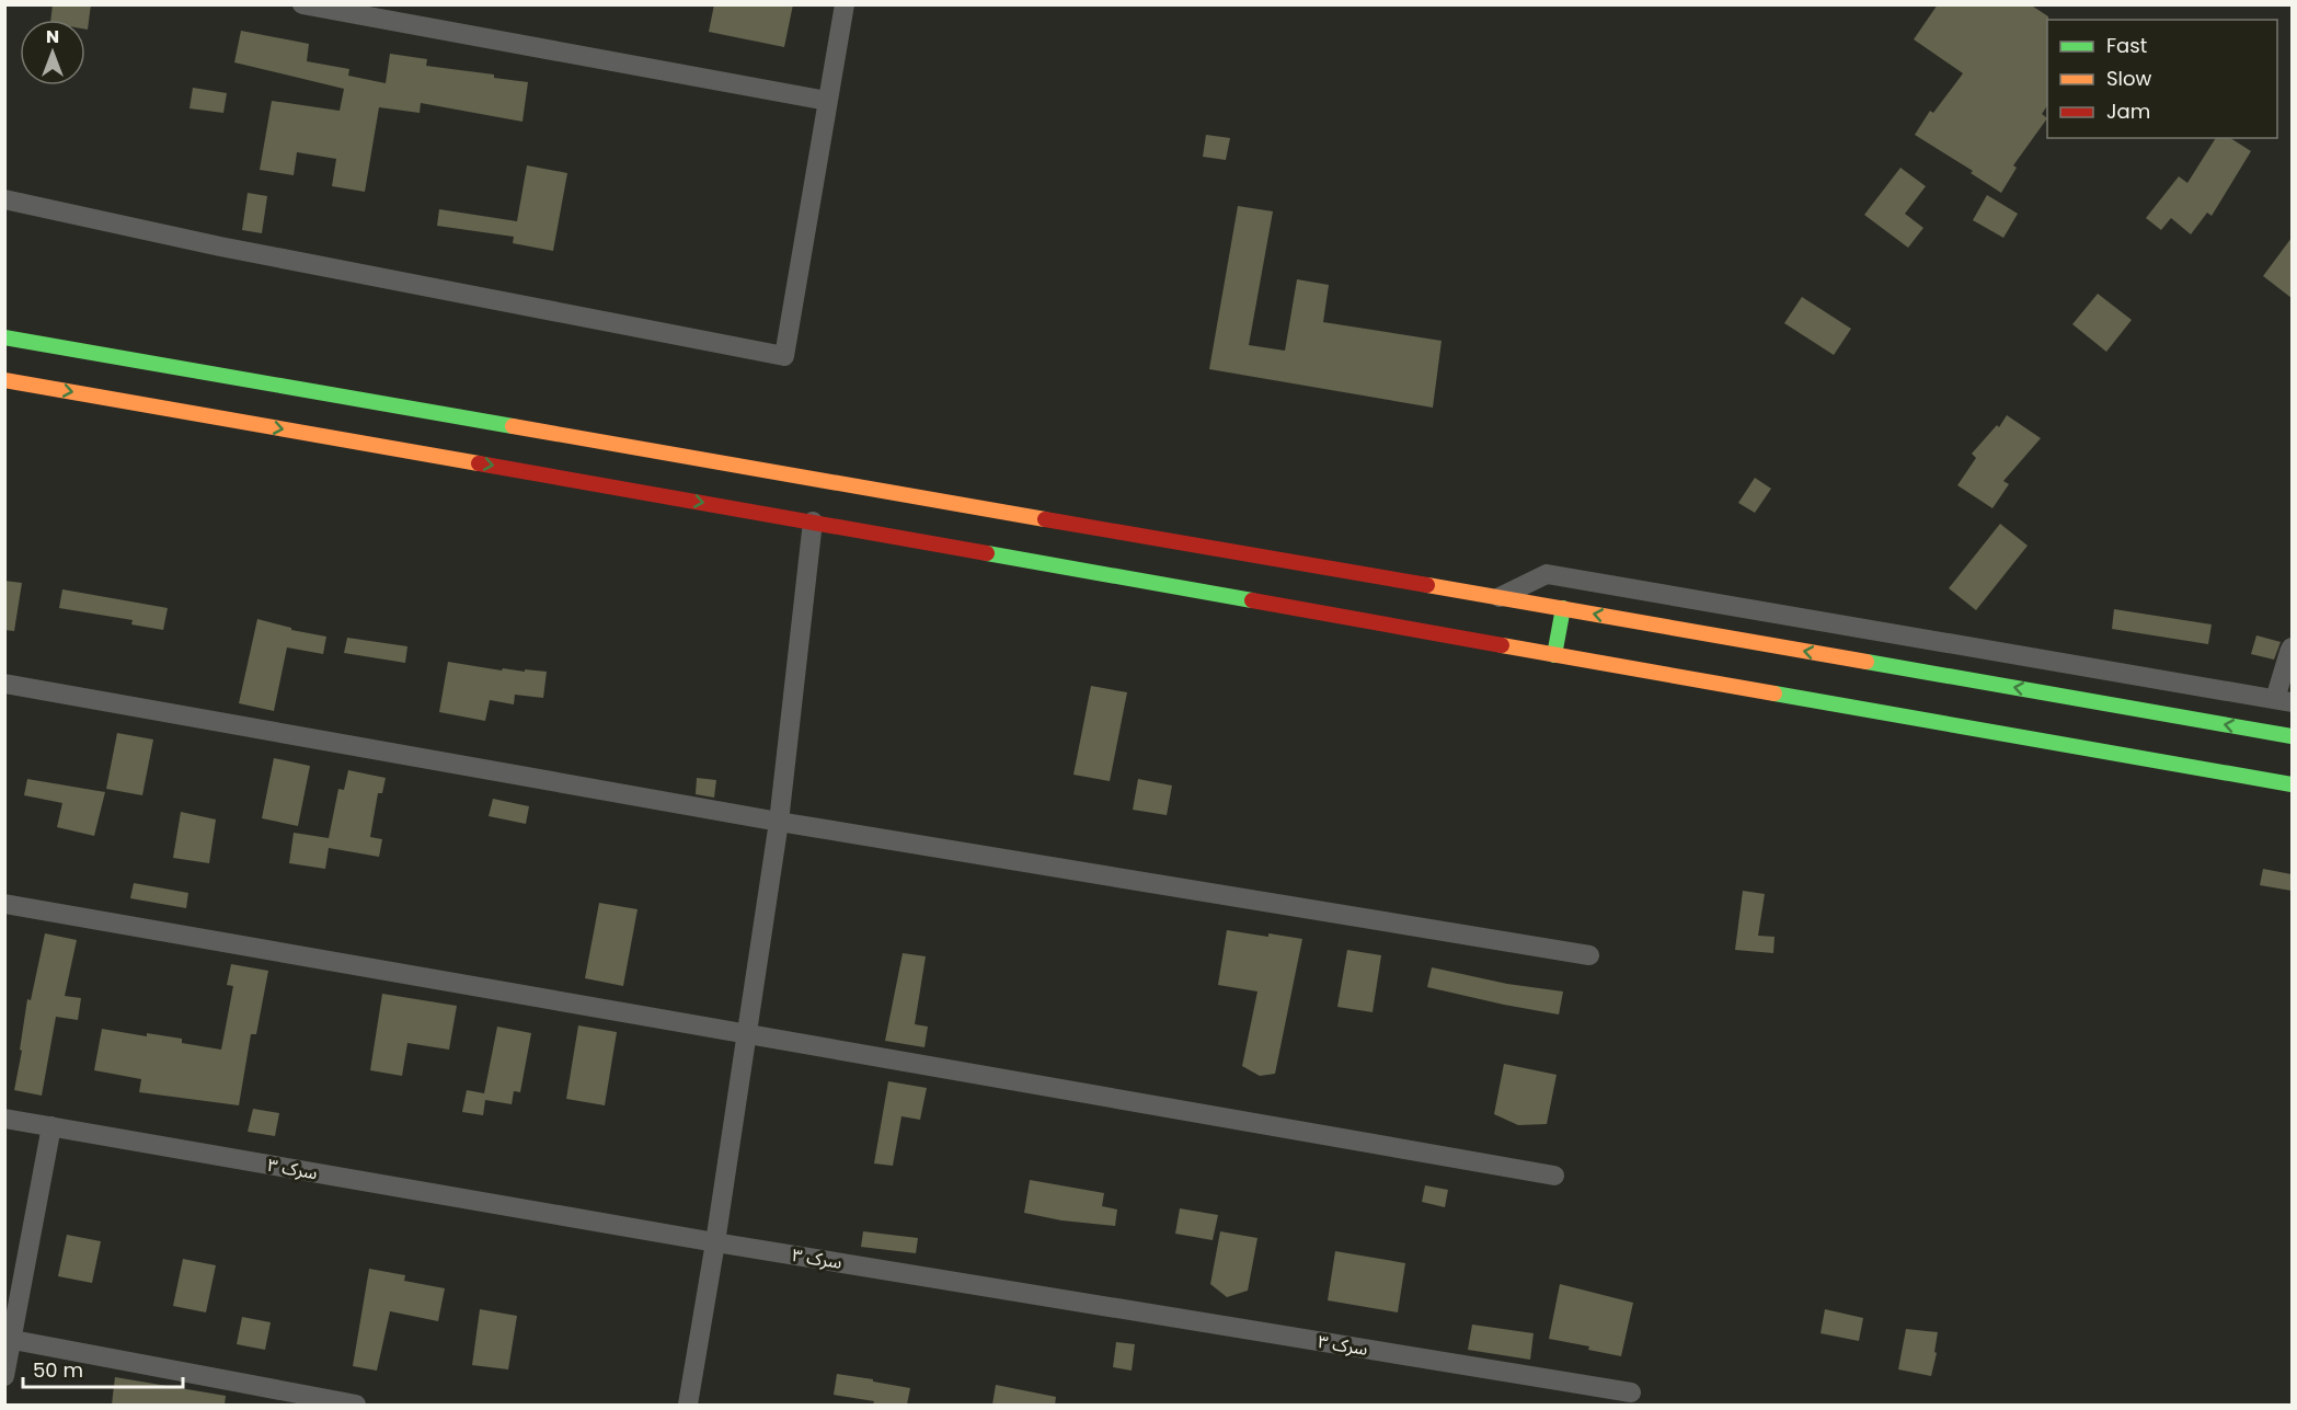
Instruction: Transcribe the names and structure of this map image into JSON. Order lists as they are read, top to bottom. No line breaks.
{"streets":{"street":["سرک ۳"]},"legend":["Fast","Slow","Jam"],"scale_bar":"50 m","north":"top"}
